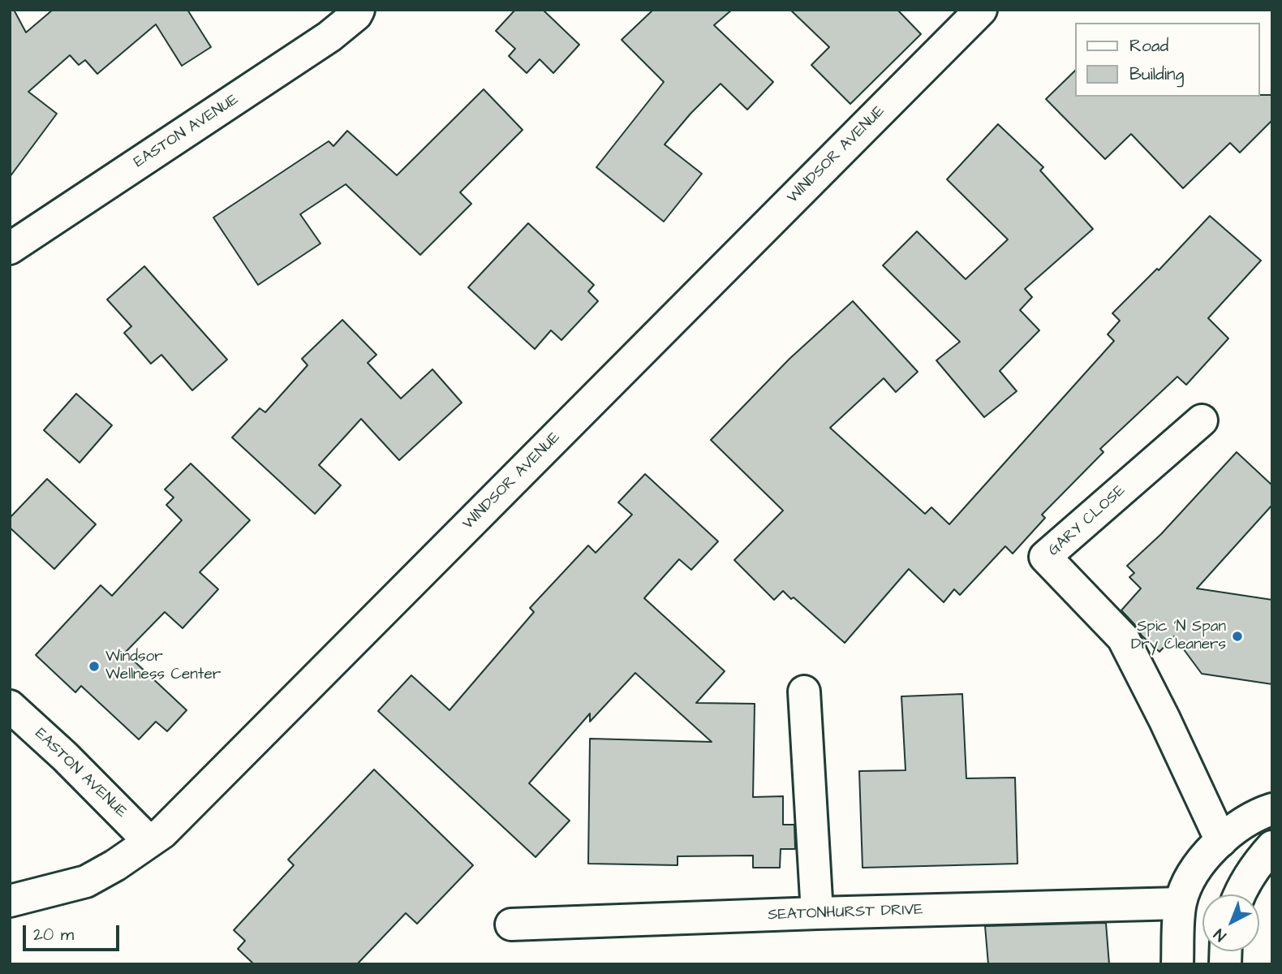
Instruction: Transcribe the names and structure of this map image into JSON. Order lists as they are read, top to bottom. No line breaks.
{"streets":{"street":["EASTON AVENUE","WINDSOR AVENUE","GARY CLOSE","SEATONHURST DRIVE"]},"crossings":[["EASTON AVENUE","WINDSOR AVENUE"]],"places":["Spic 'N Span Dry Cleaners","Windsor Wellness Center"],"legend":["Road","Building"],"scale_bar":"20 m","north":"bottom left"}
